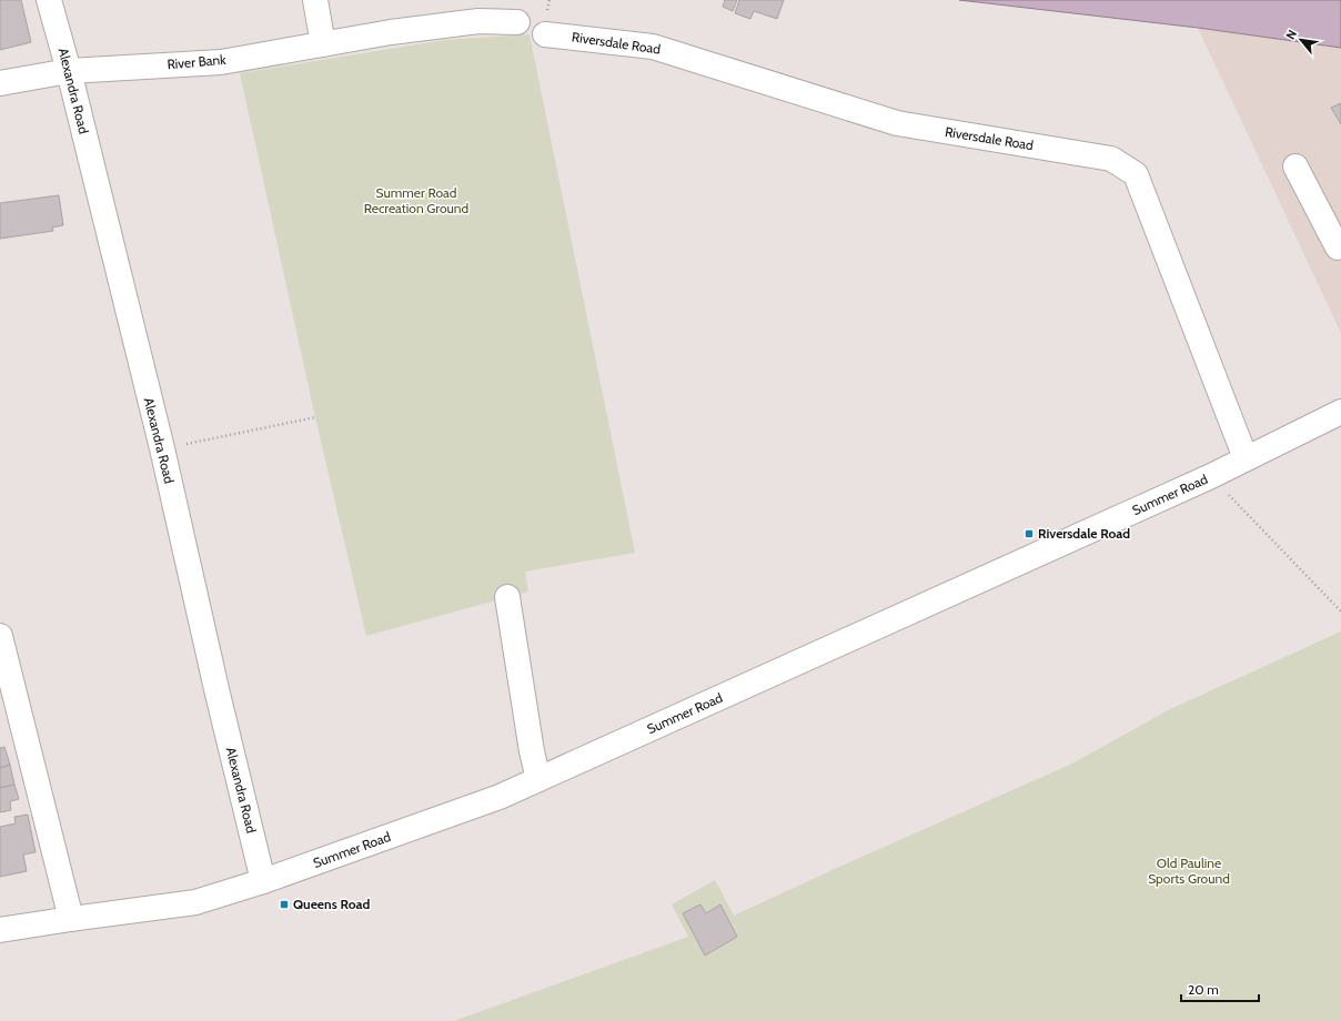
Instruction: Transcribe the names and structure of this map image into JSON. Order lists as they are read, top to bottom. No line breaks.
{"streets":{"street":["Riversdale Road","River Bank","Alexandra Road","Summer Road"]},"crossings":[["Riversdale Road","Summer Road"],["River Bank","Alexandra Road"],["Alexandra Road","Summer Road"]],"parks":["Summer Road Recreation Ground","Old Pauline Sports Ground"],"places":{"transit":["Riversdale Road","Queens Road"]},"scale_bar":"20 m","north":"top left"}
